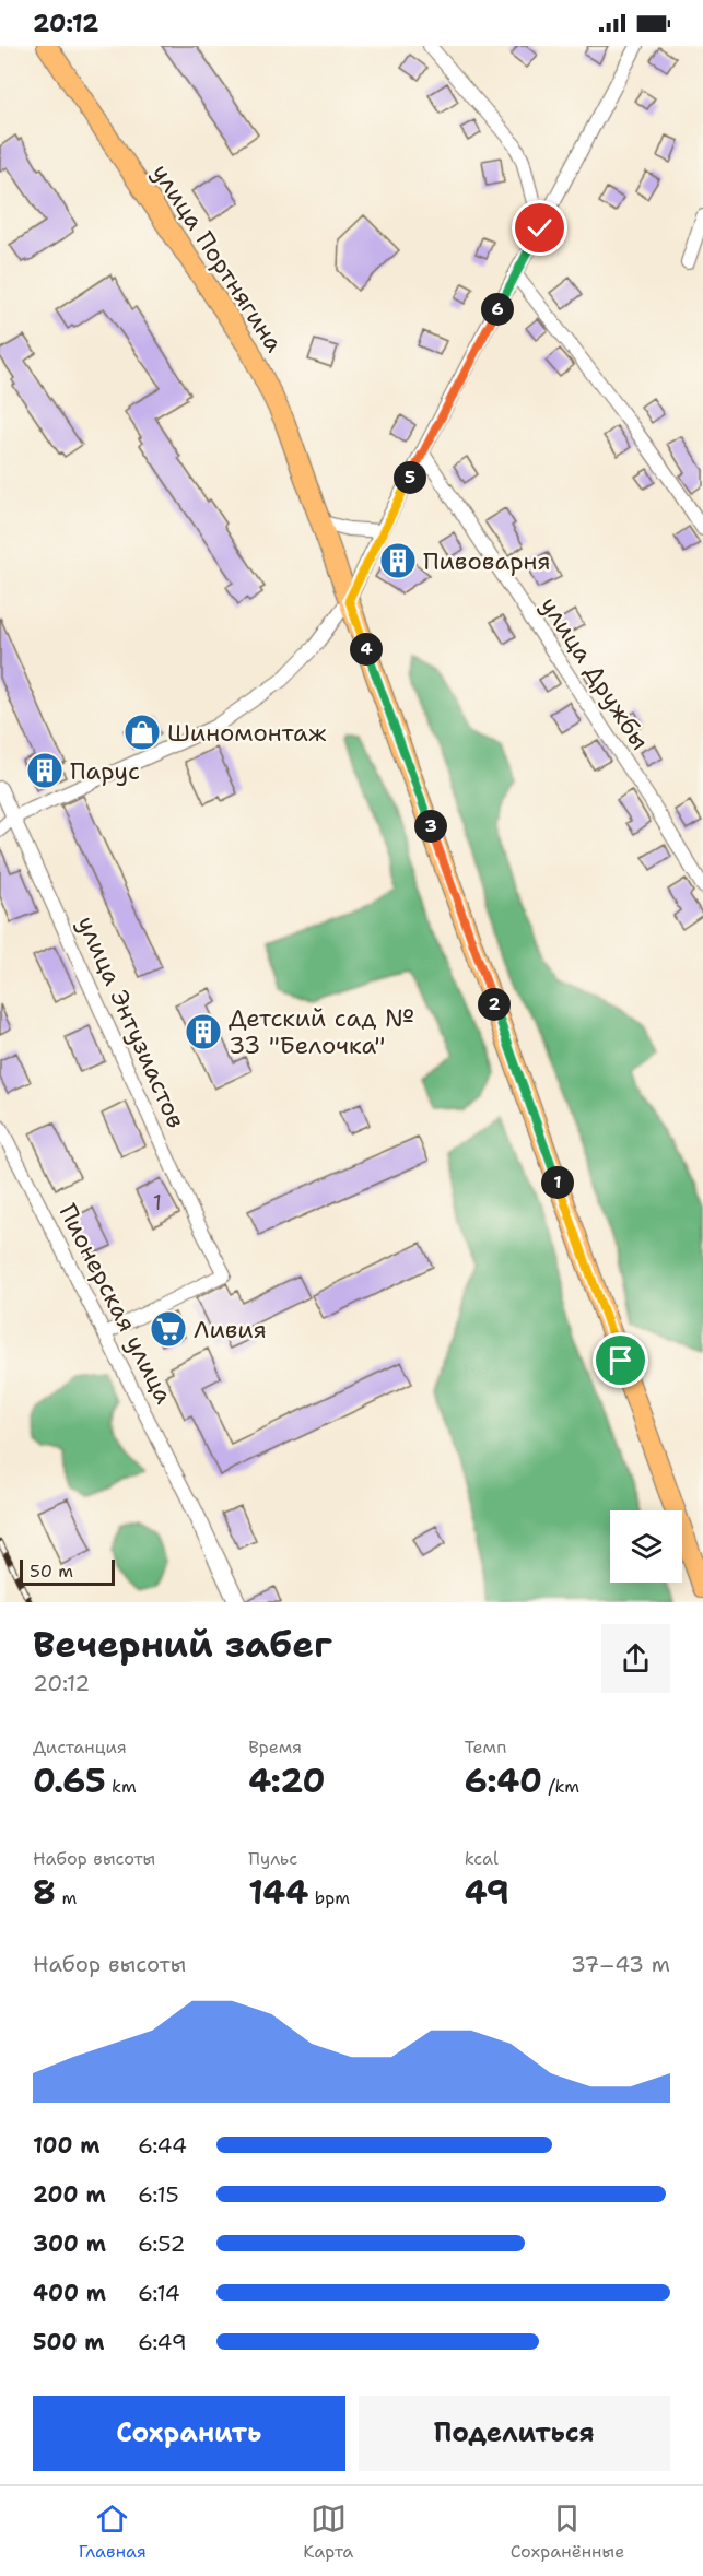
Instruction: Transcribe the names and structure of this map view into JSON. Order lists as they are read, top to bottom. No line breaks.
{"streets":{"main road":["улица Портнягина"],"street":["улица Дружбы","улица Энтузиастов","Пионерская улица"]},"crossings":[["улица Энтузиастов","Пионерская улица"]],"places":{"building":["Пивоварня","Парус","Детский сад № 33 \"Белочка\""],"shop":["Шиномонтаж"],"supermarket":["Ливия"]},"house_numbers":["1"],"scale_bar":"50 m","page":{"status":"20:12","pins":["6","5","4","3","2","1"],"scale":"50 m","heading":["Вечерний забег","20:12"],"stats":[["Дистанция","0.65 km"],["Время","4:20"],["Темп","6:40 /km"],["Набор высоты","8 m"],["Пульс","144 bpm"],["kcal","49"]],"chart":["Набор высоты","37–43 m"],"list":[{"name":"100 m","note":"6:44"},{"name":"200 m","note":"6:15"},{"name":"300 m","note":"6:52"},{"name":"400 m","note":"6:14"},{"name":"500 m","note":"6:49"}],"buttons":["Сохранить","Поделиться"],"tabs":["Главная","Карта","Сохранённые"]}}
